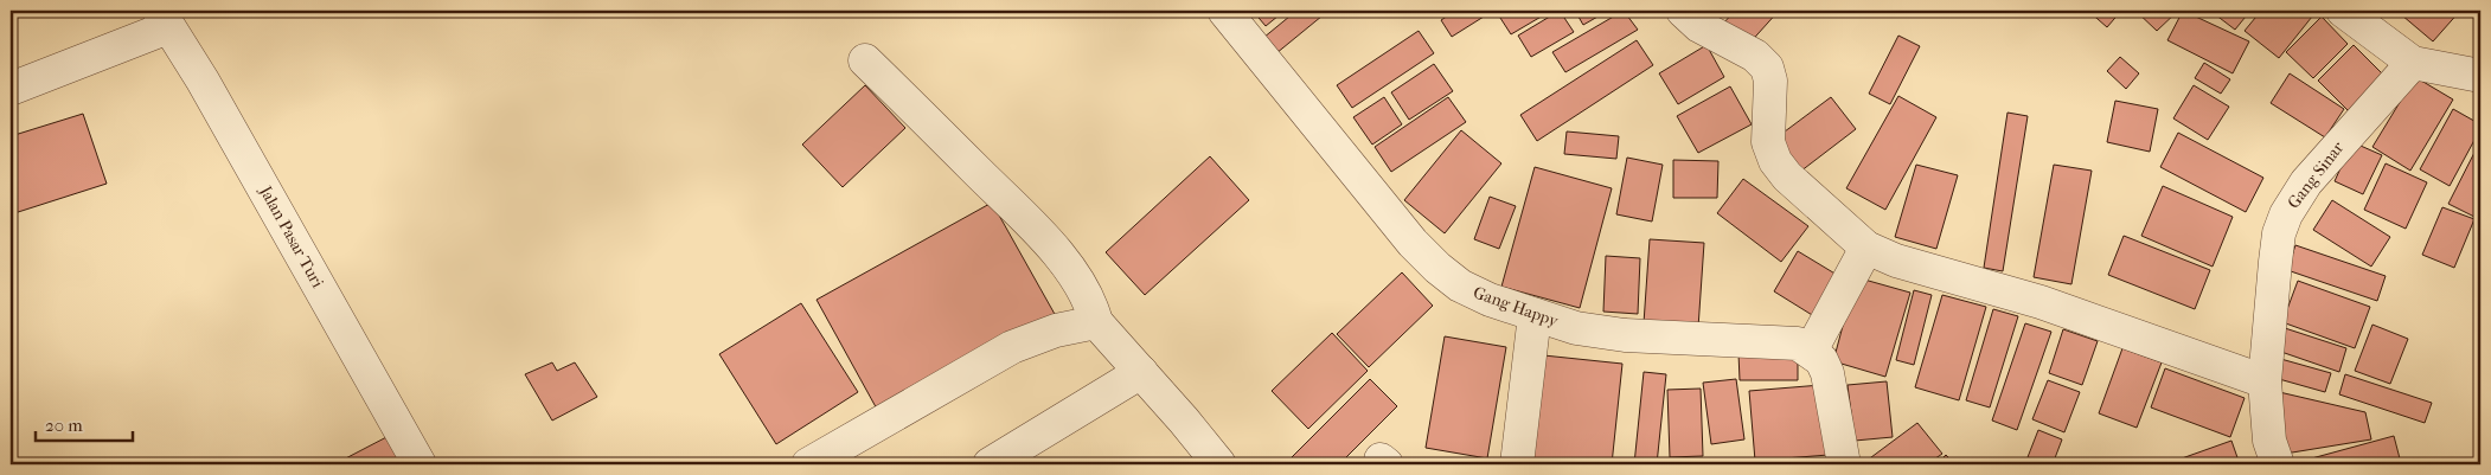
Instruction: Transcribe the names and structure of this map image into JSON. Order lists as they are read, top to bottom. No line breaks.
{"streets":{"street":["Gang Sinar","Jalan Pasar Turi","Gang Happy"]},"scale_bar":"20 m"}
